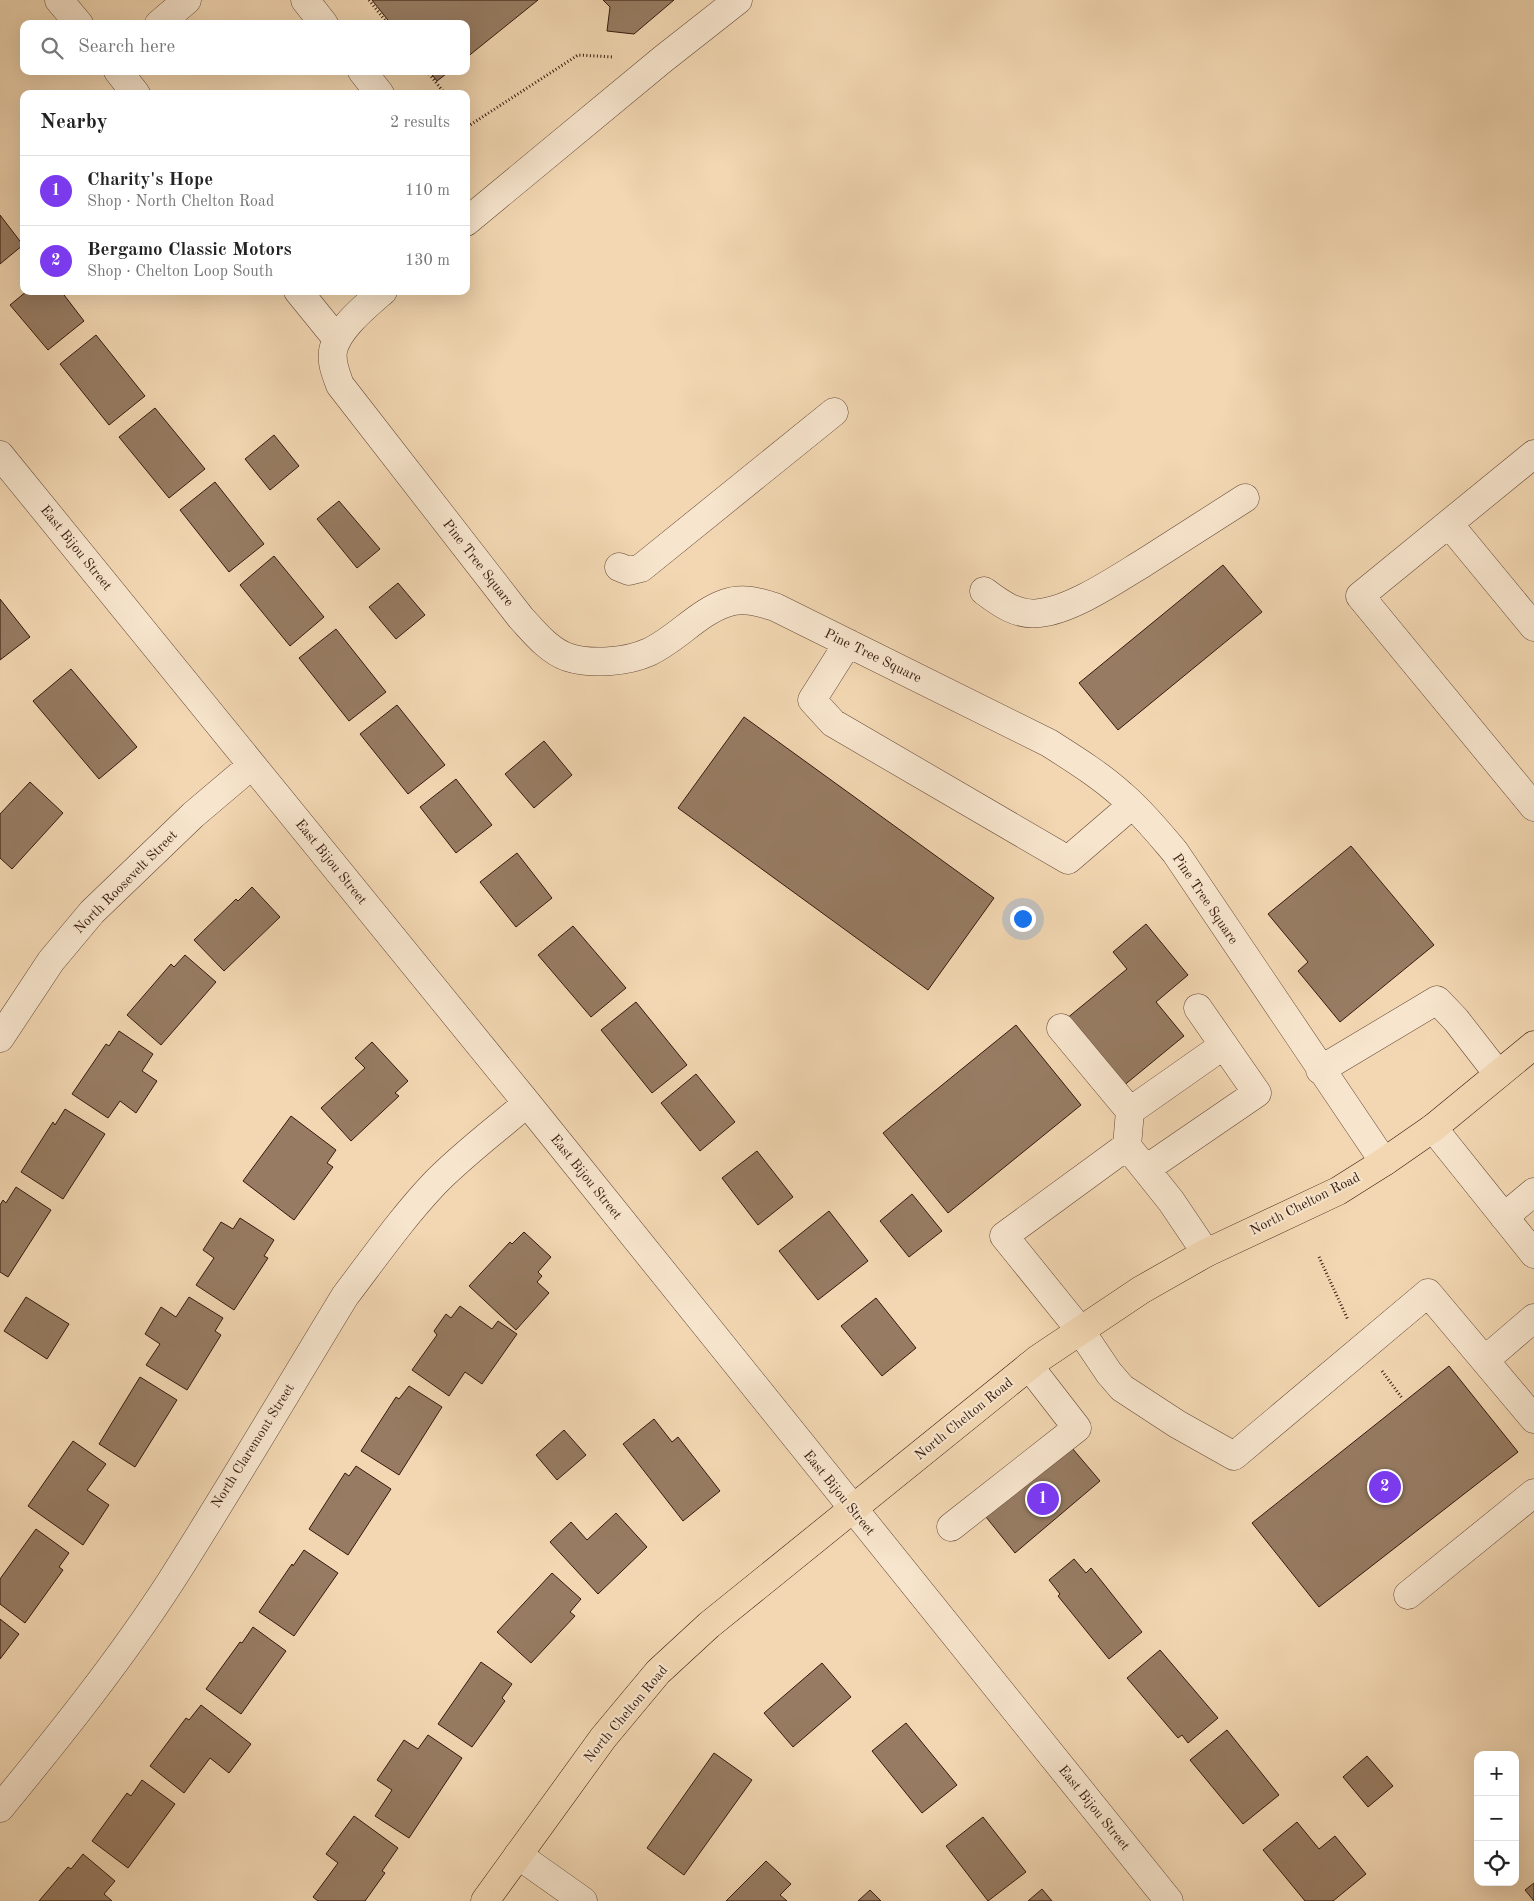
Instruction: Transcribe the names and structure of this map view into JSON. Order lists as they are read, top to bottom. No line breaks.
{"streets":{"main road":["North Chelton Road"],"street":["East Bijou Street","Pine Tree Square","North Roosevelt Street","North Claremont Street"]},"crossings":[["East Bijou Street","North Roosevelt Street"],["East Bijou Street","North Chelton Road"],["East Bijou Street","North Claremont Street"],["Pine Tree Square","North Chelton Road"]],"page":{"search":"Search here","heading":["Nearby","2 results"],"list":[{"mark":"1","name":"Charity's Hope","note":"Shop · North Chelton Road","value":"110 m"},{"mark":"2","name":"Bergamo Classic Motors","note":"Shop · Chelton Loop South","value":"130 m"}],"pins":["2","1"],"map_buttons":["+","−"]}}
